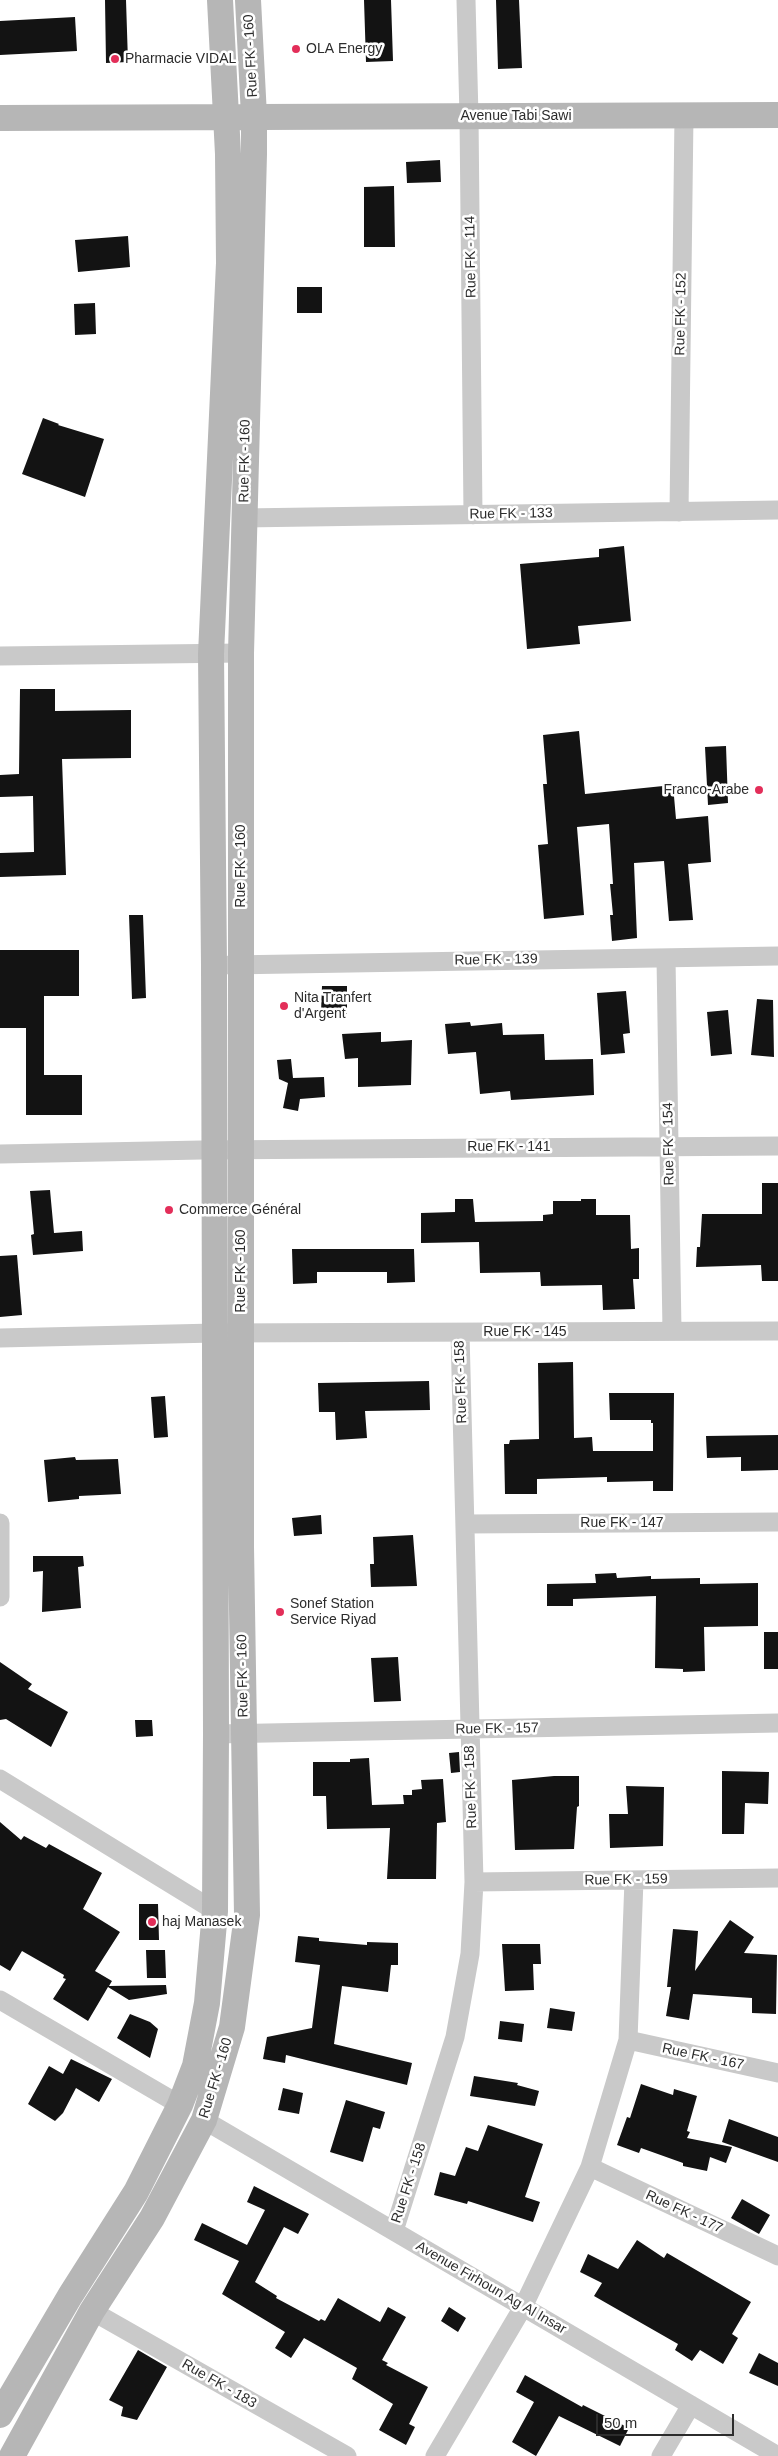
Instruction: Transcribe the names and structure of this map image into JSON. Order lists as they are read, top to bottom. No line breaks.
{"streets":{"main road":["Rue FK - 160","Avenue Tabi Sawi"],"street":["Rue FK - 114","Rue FK - 152","Rue FK - 133","Rue FK - 139","Rue FK - 154","Rue FK - 141","Rue FK - 145","Rue FK - 158","Rue FK - 147","Rue FK - 157","Rue FK - 159","Rue FK - 167","Rue FK - 177","Avenue Firhoun Ag Al Insar","Rue FK - 183"]},"crossings":[["Rue FK - 160","Avenue Tabi Sawi"],["Rue FK - 160","Rue FK - 133"],["Rue FK - 160","Rue FK - 139"],["Rue FK - 160","Rue FK - 141"],["Rue FK - 160","Rue FK - 145"],["Rue FK - 160","Rue FK - 157"],["Rue FK - 160","Avenue Firhoun Ag Al Insar"],["Rue FK - 160","Rue FK - 183"],["Avenue Tabi Sawi","Rue FK - 114"],["Avenue Tabi Sawi","Rue FK - 152"],["Rue FK - 114","Rue FK - 133"],["Rue FK - 152","Rue FK - 133"],["Rue FK - 139","Rue FK - 154"],["Rue FK - 154","Rue FK - 141"],["Rue FK - 154","Rue FK - 145"],["Rue FK - 145","Rue FK - 158"],["Rue FK - 158","Rue FK - 147"],["Rue FK - 158","Rue FK - 157"],["Rue FK - 158","Rue FK - 159"],["Rue FK - 158","Avenue Firhoun Ag Al Insar"]],"places":["OLA Energy","Pharmacie VIDAL","Franco-Arabe","Nita Tranfert d'Argent","Commerce Général","Sonef Station Service Riyad","haj Manasek"],"scale_bar":"50 m"}
